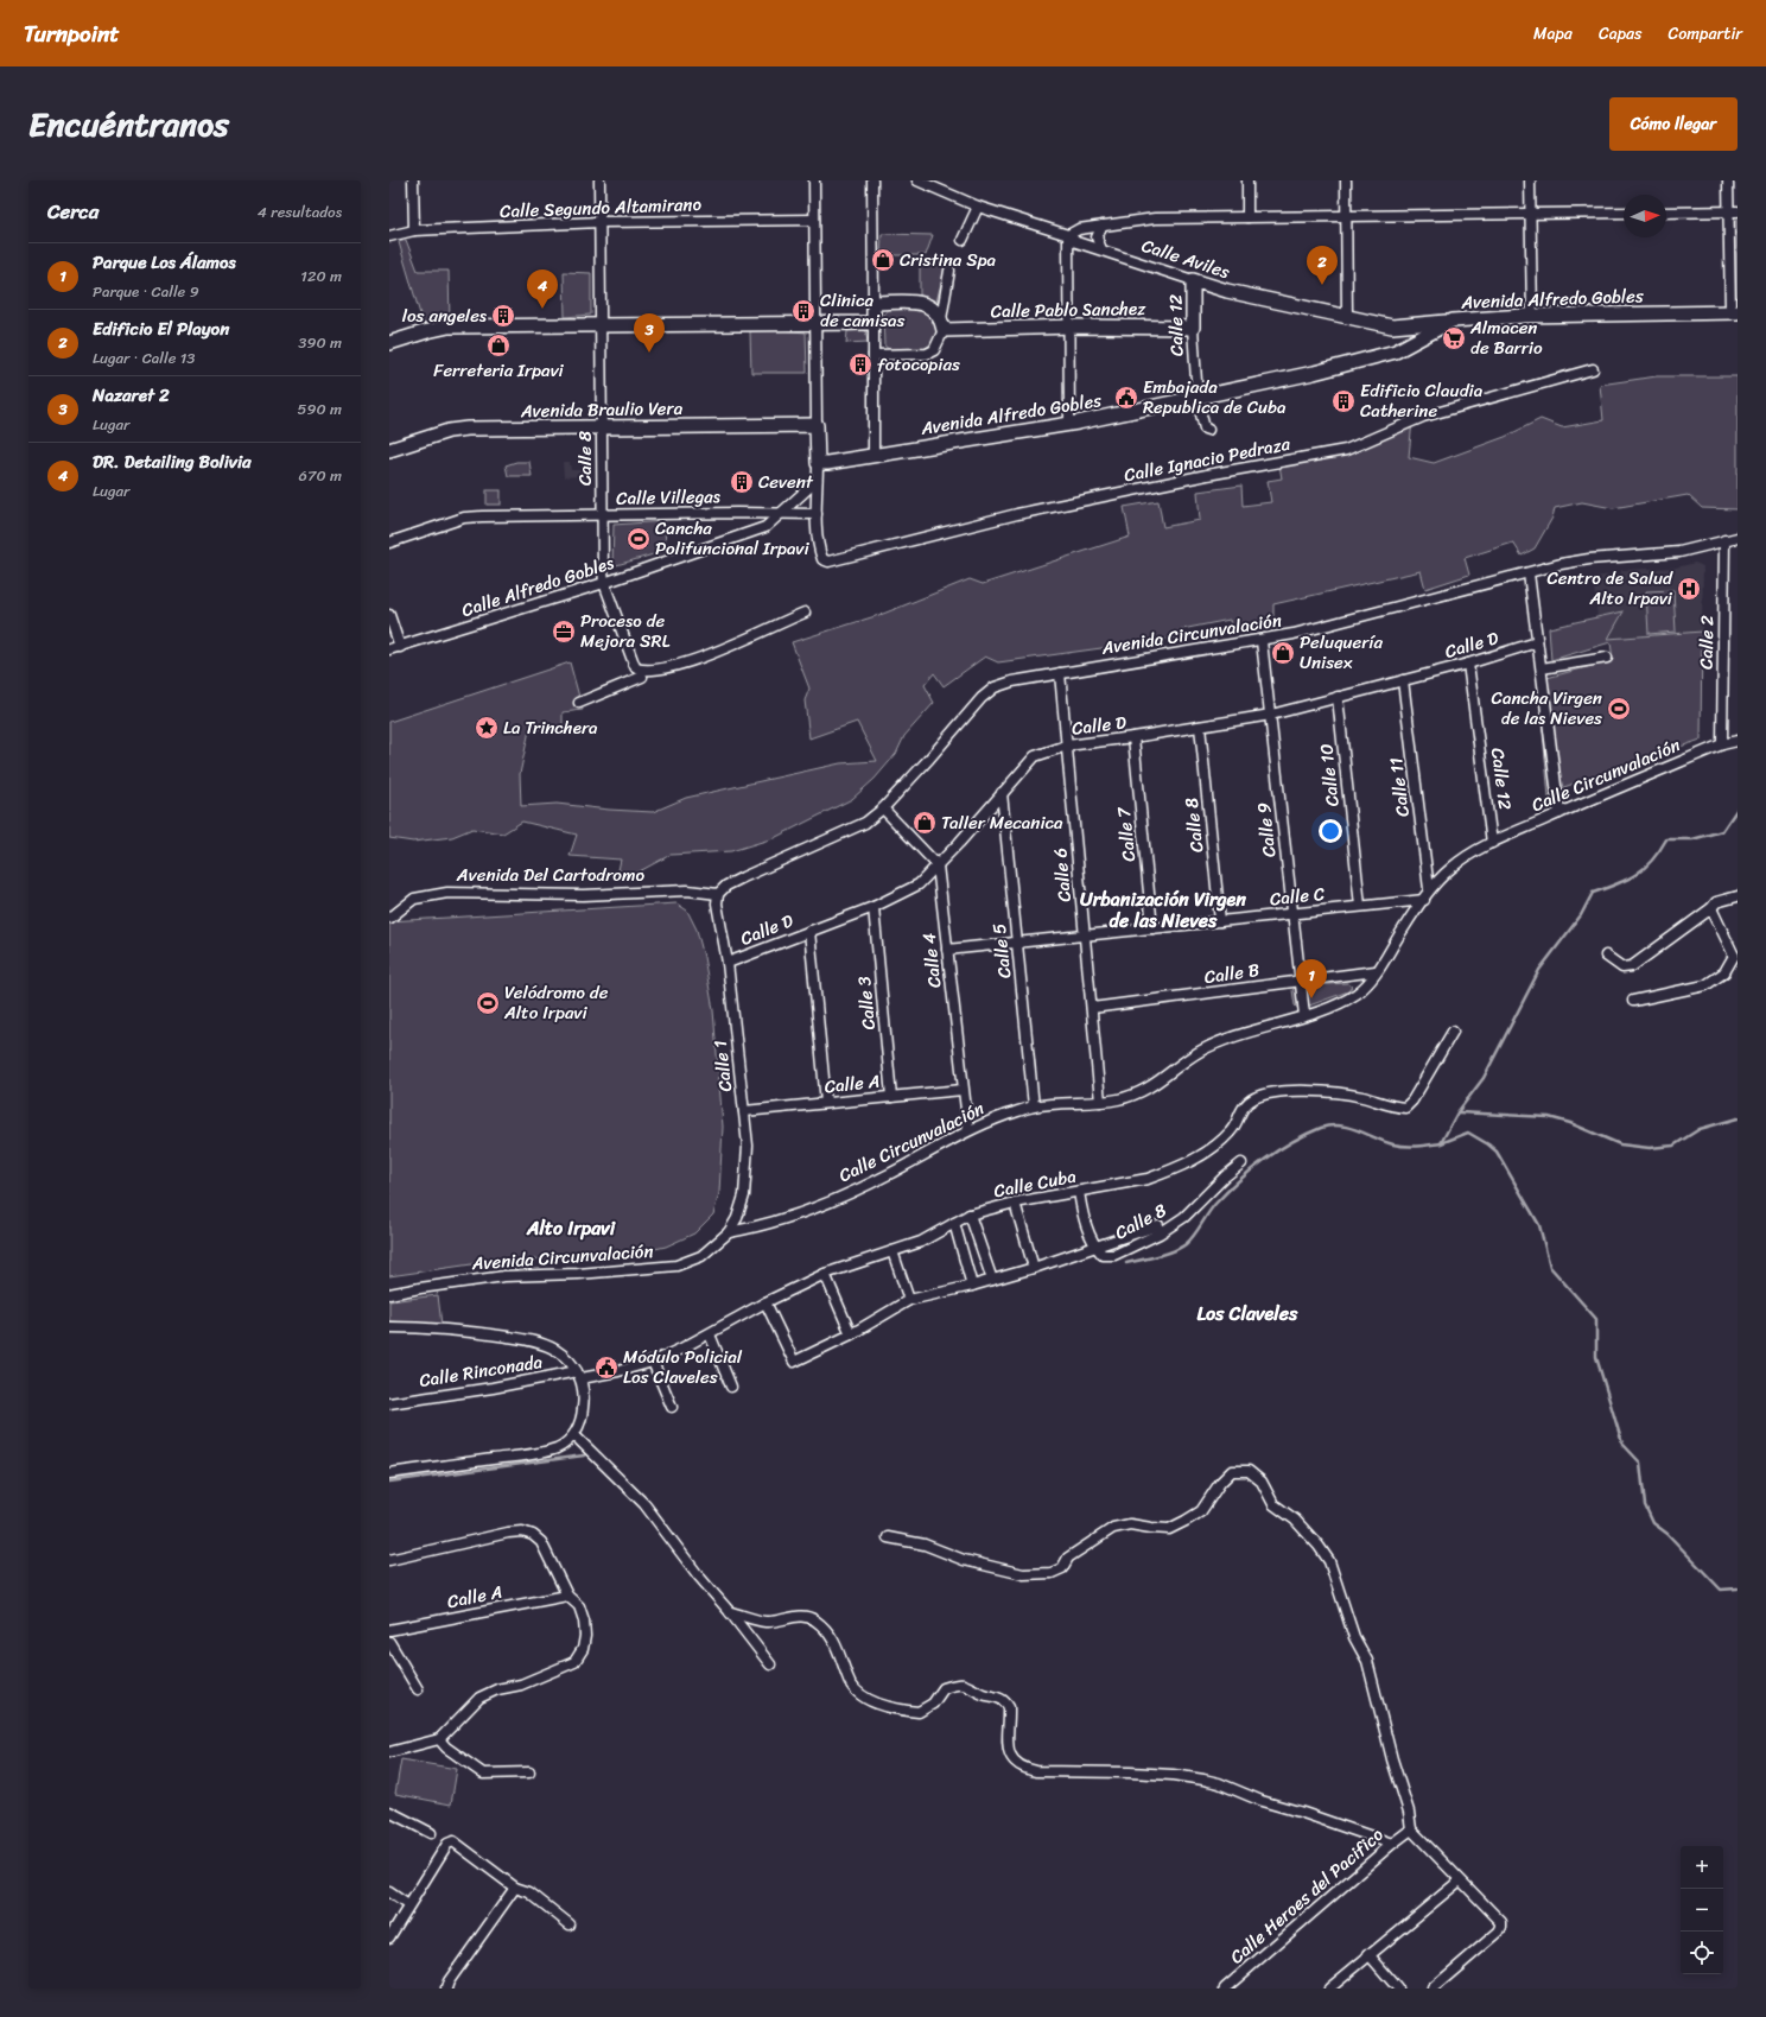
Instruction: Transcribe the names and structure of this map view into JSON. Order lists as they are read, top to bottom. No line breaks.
{"streets":{"main road":["Calle Aviles","Avenida Alfredo Gobles","Calle Pablo Sanchez","Calle 12","Avenida Braulio Vera"],"street":["Calle Segundo Altamirano","Calle 8","Calle Ignacio Pedraza","Calle Villegas","Calle Alfredo Gobles","Avenida Circunvalación","Calle 2","Calle D","Calle 10","Calle Circunvalación","Calle 11","Calle 9","Calle 7","Avenida Del Cartodromo","Calle 6","Calle C","Calle 5","Calle 4","Calle B","Calle 3","Calle 1","Calle A","Calle Cuba","Calle Rinconada","Calle Heroes del Pacifico"]},"crossings":[["Calle Segundo Altamirano","Calle 8"],["Calle Aviles","Avenida Alfredo Gobles"],["Calle Aviles","Calle 12"],["Avenida Alfredo Gobles","Calle 12"],["Calle Pablo Sanchez","Calle 12"],["Calle 12","Calle D"],["Calle 12","Calle Circunvalación"],["Avenida Braulio Vera","Calle 8"],["Calle 8","Calle Villegas"],["Calle 8","Calle Alfredo Gobles"],["Calle 8","Calle D"],["Calle 8","Calle C"],["Calle 8","Calle Cuba"],["Calle Ignacio Pedraza","Calle Villegas"],["Calle Villegas","Calle Alfredo Gobles"],["Avenida Circunvalación","Calle 2"],["Avenida Circunvalación","Calle Circunvalación"],["Avenida Circunvalación","Calle 9"],["Avenida Circunvalación","Avenida Del Cartodromo"],["Avenida Circunvalación","Calle 6"],["Avenida Circunvalación","Calle 1"],["Calle 2","Calle Circunvalación"],["Calle D","Calle 10"],["Calle D","Calle 11"],["Calle D","Calle 9"],["Calle D","Calle 7"],["Calle D","Calle 6"],["Calle D","Calle 5"],["Calle D","Calle 4"],["Calle D","Calle 3"],["Calle D","Calle 1"],["Calle 10","Calle C"],["Calle Circunvalación","Calle 11"],["Calle Circunvalación","Calle 9"],["Calle Circunvalación","Calle 6"],["Calle Circunvalación","Calle C"],["Calle Circunvalación","Calle 5"],["Calle Circunvalación","Calle 4"],["Calle Circunvalación","Calle B"],["Calle Circunvalación","Calle 1"],["Calle 9","Calle C"],["Calle 9","Calle B"],["Calle 7","Calle C"],["Avenida Del Cartodromo","Calle 1"],["Calle 6","Calle C"],["Calle 6","Calle B"],["Calle C","Calle 5"],["Calle C","Calle 4"],["Calle 4","Calle A"],["Calle 3","Calle A"],["Calle 1","Calle A"],["Calle Cuba","Calle Rinconada"]],"districts":["Urbanización Virgen de las Nieves","Alto Irpavi","Los Claveles"],"places":{"shop":["Cristina Spa","Ferreteria Irpavi","Peluquería Unisex","Taller Mecanica"],"building":["Clinica de camisas","los angeles","fotocopias","Edificio Claudia Catherine","Cevent"],"supermarket":["Almacen de Barrio"],"public building":["Embajada Republica de Cuba","Módulo Policial Los Claveles"],"sports":["Cancha Polifuncional Irpavi","Cancha Virgen de las Nieves","Velódromo de Alto Irpavi"],"hospital":["Centro de Salud Alto Irpavi"],"office":["Proceso de Mejora SRL"],"place":["La Trinchera"]},"north":"right","page":{"header":"Turnpoint","nav":["Mapa","Capas","Compartir"],"title":"Encuéntranos","buttons":"Cómo llegar","heading":["Cerca","4 resultados"],"list":[{"mark":"1","name":"Parque Los Álamos","note":"Parque · Calle 9","value":"120 m"},{"mark":"2","name":"Edificio El Playon","note":"Lugar · Calle 13","value":"390 m"},{"mark":"3","name":"Nazaret 2","note":"Lugar","value":"590 m"},{"mark":"4","name":"DR. Detailing Bolivia","note":"Lugar","value":"670 m"}],"pins":["2","4","3","1"],"map_buttons":["+","−"]}}
